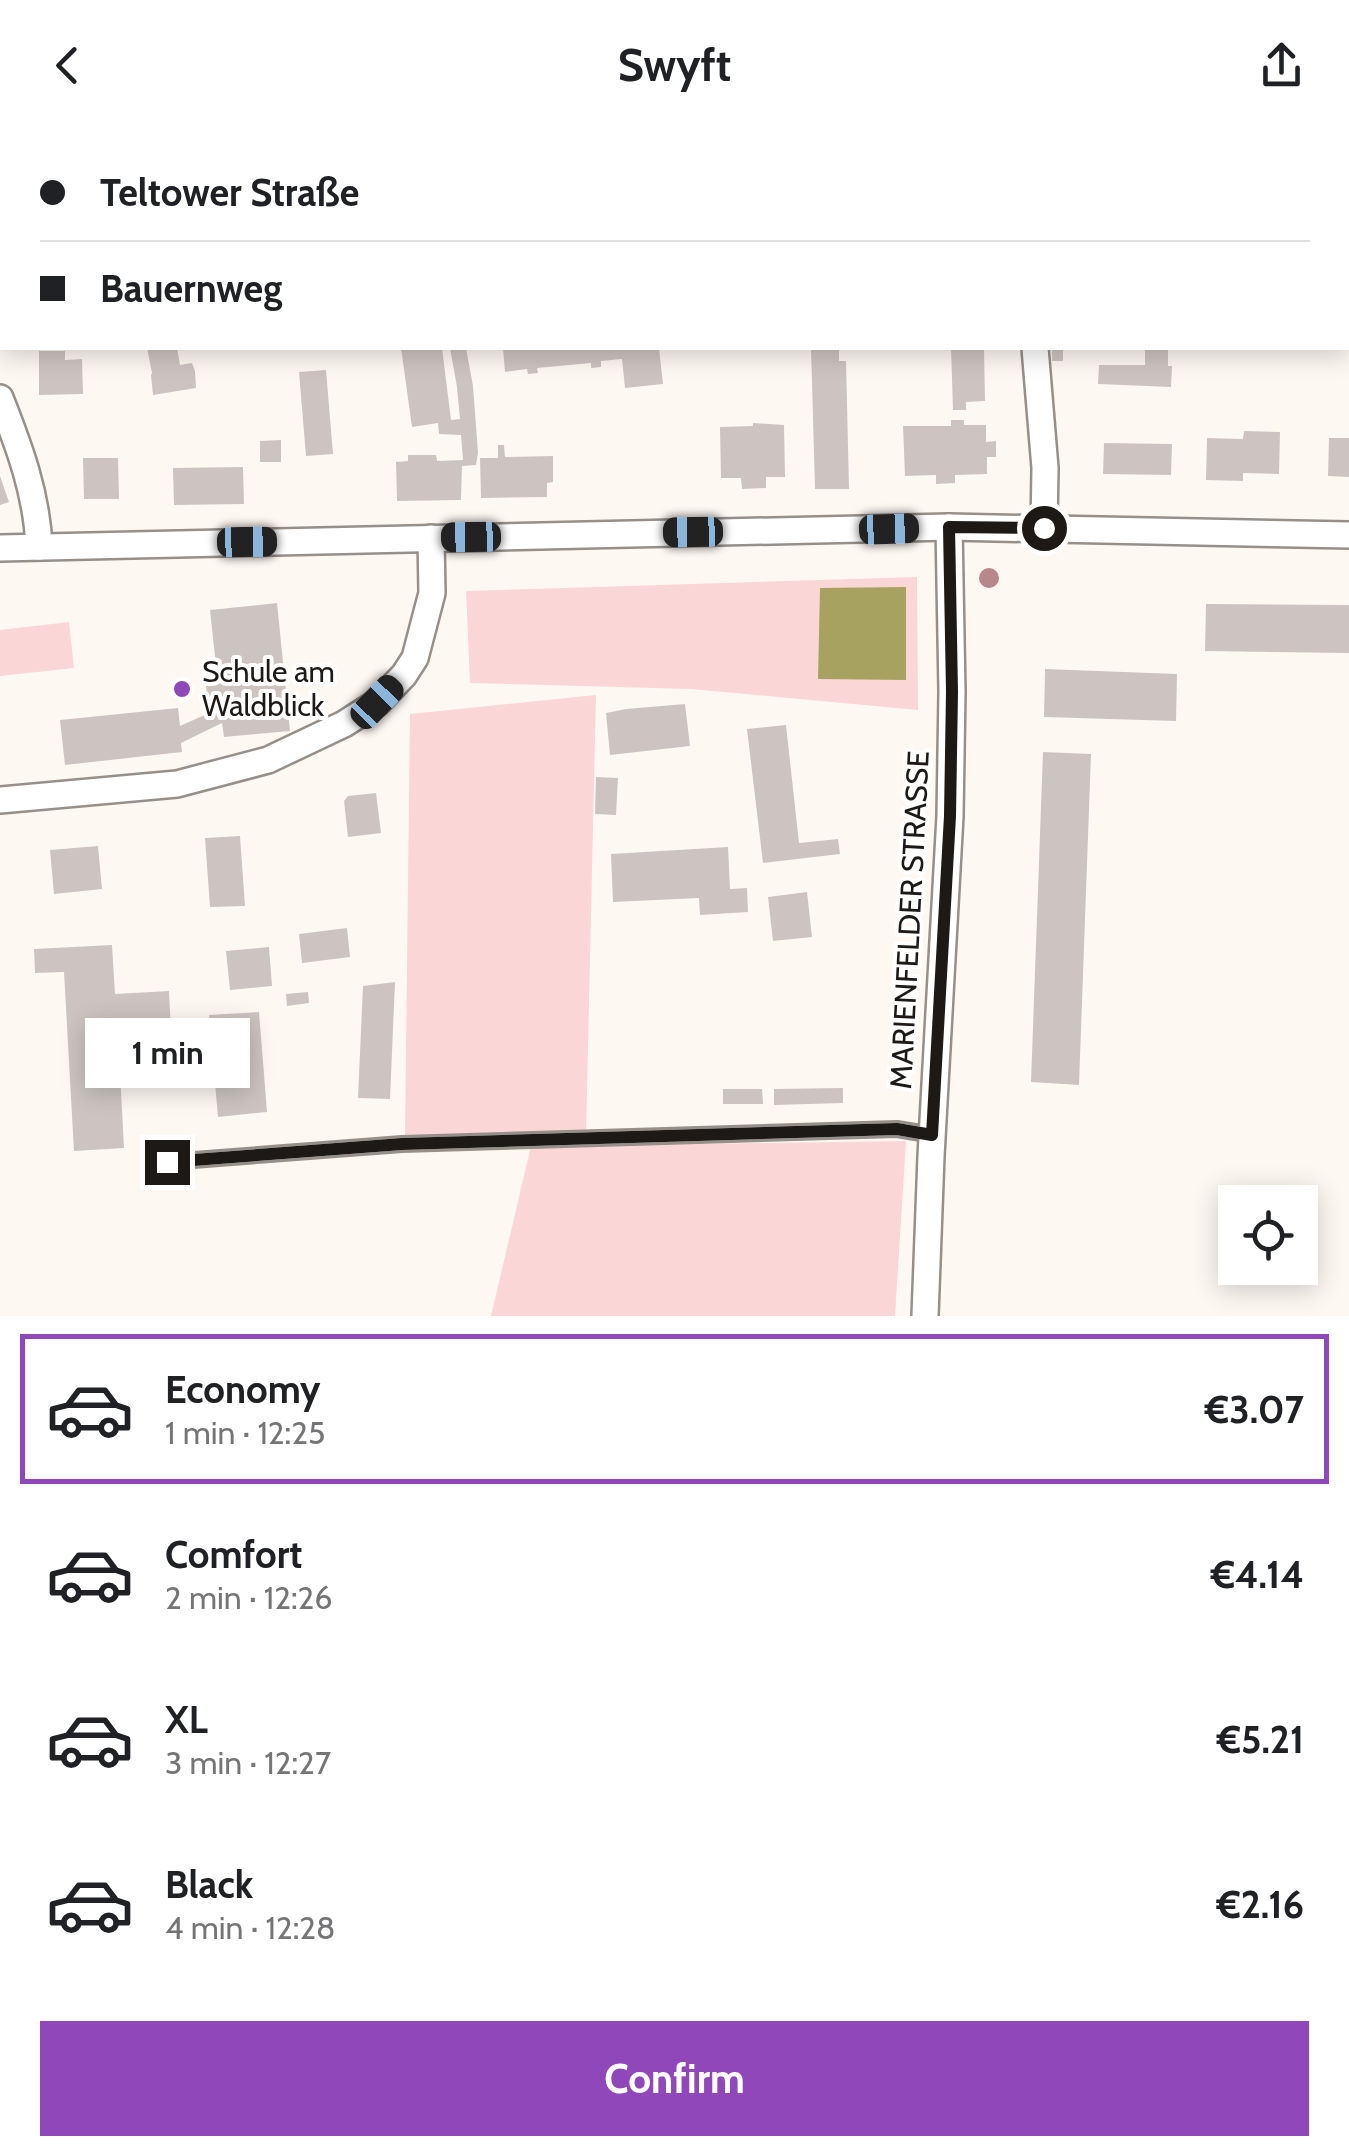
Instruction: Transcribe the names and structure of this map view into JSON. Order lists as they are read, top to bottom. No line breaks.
{"streets":{"street":["MARIENFELDER STRASSE"]},"places":["Schule am Waldblick"],"page":{"header":"Swyft","banner":["Teltower Straße","Bauernweg"],"bubble":"1 min","list":[{"name":"Economy","note":"1 min · 12:25","value":"€3.07"},{"name":"Comfort","note":"2 min · 12:26","value":"€4.14"},{"name":"XL","note":"3 min · 12:27","value":"€5.21"},{"name":"Black","note":"4 min · 12:28","value":"€2.16"}],"buttons":"Confirm"}}
